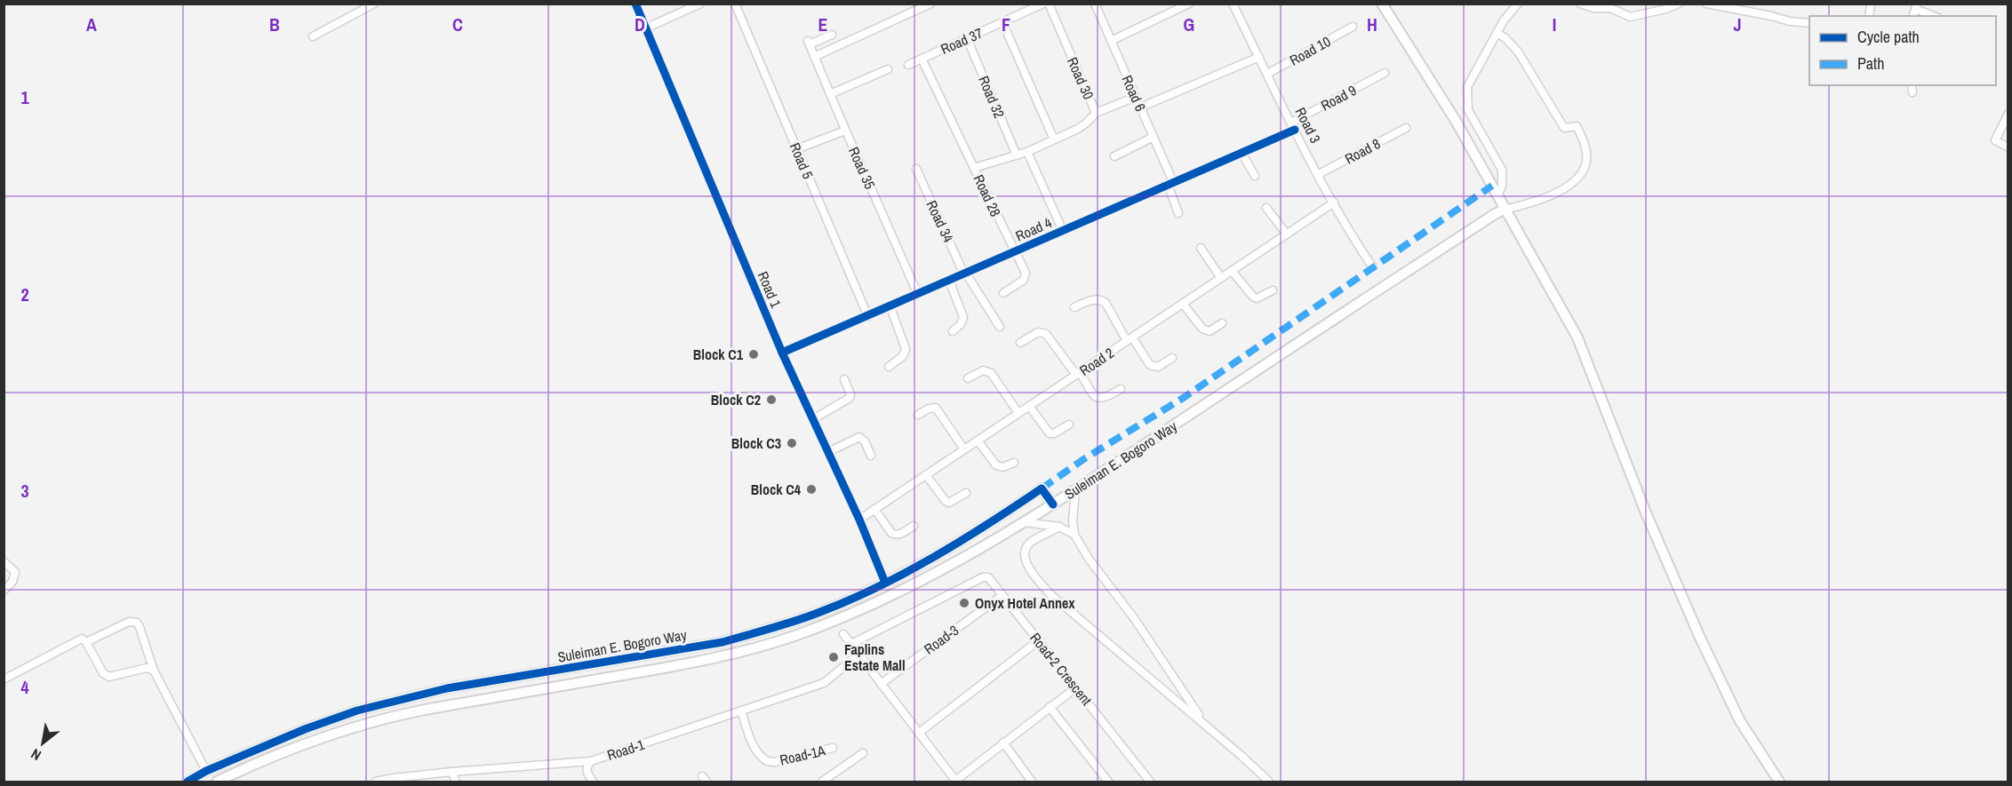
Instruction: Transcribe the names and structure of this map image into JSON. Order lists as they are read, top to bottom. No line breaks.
{"streets":{"main road":["Suleiman E. Bogoro Way"],"street":["Road 37","Road 10","Road 30","Road 6","Road 32","Road 9","Road 3","Road 8","Road 5","Road 35","Road 28","Road 34","Road 4","Road 1","Road 2","Road-3","Road-2 Crescent","Road-1","Road-1A"]},"crossings":[["Road 37","Road 32"],["Road 37","Road 28"],["Road 10","Road 3"],["Road 30","Road 6"],["Road 6","Road 4"],["Road 9","Road 3"],["Road 9","Road 4"],["Road 3","Road 8"],["Road 3","Road 4"],["Road 3","Road 2"],["Road 5","Road 4"],["Road 35","Road 4"],["Road 28","Road 4"],["Road 34","Road 4"],["Road 4","Road 1"],["Road 1","Road 2"],["Road 1","Suleiman E. Bogoro Way"],["Road-3","Road-2 Crescent"],["Road-1","Road-1A"]],"places":["Block C1","Block C2","Block C3","Block C4","Onyx Hotel Annex","Faplins Estate Mall"],"legend":["Cycle path","Path"],"north":"bottom left","grid":{"columns":["A","B","C","D","E","F","G","H","I","J"],"rows":["1","2","3","4"]}}
